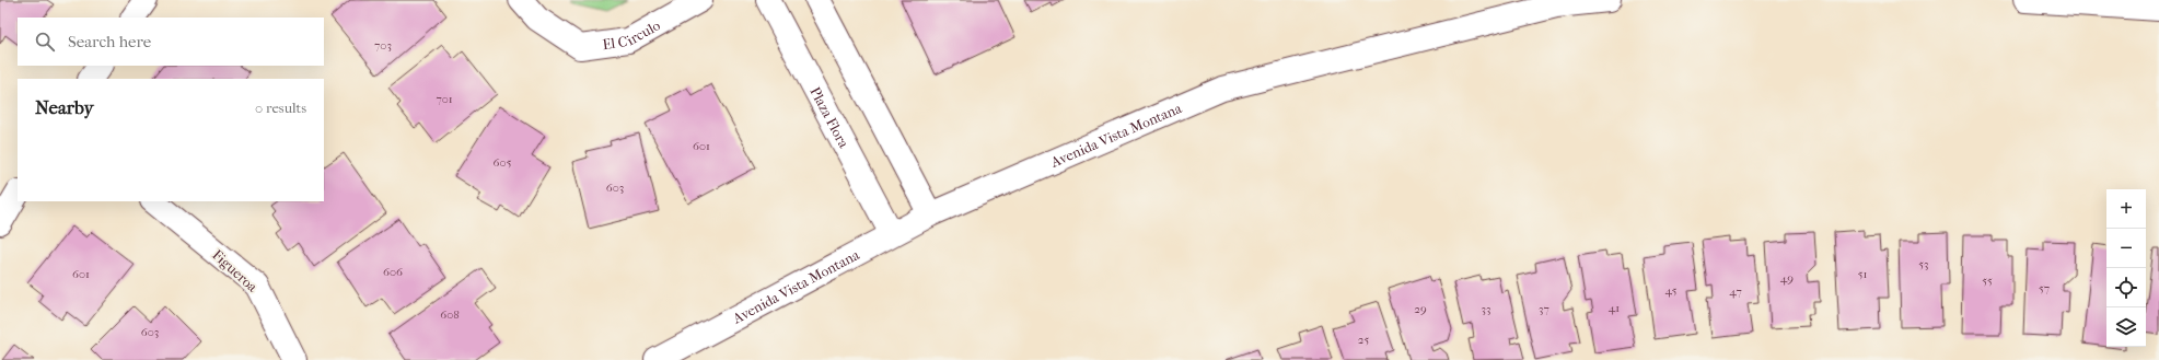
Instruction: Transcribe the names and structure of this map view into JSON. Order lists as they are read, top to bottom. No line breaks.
{"streets":{"street":["El Circulo","Plaza Flora","Avenida Vista Montana","Figueroa"]},"crossings":[["Plaza Flora","Avenida Vista Montana"]],"house_numbers":["703","701","601","605","603","53","606","601","51","49","55","57","45","47","41","29","33","37","608","603","25"],"page":{"search":"Search here","heading":["Nearby","0 results"],"map_buttons":["+","−"]}}
